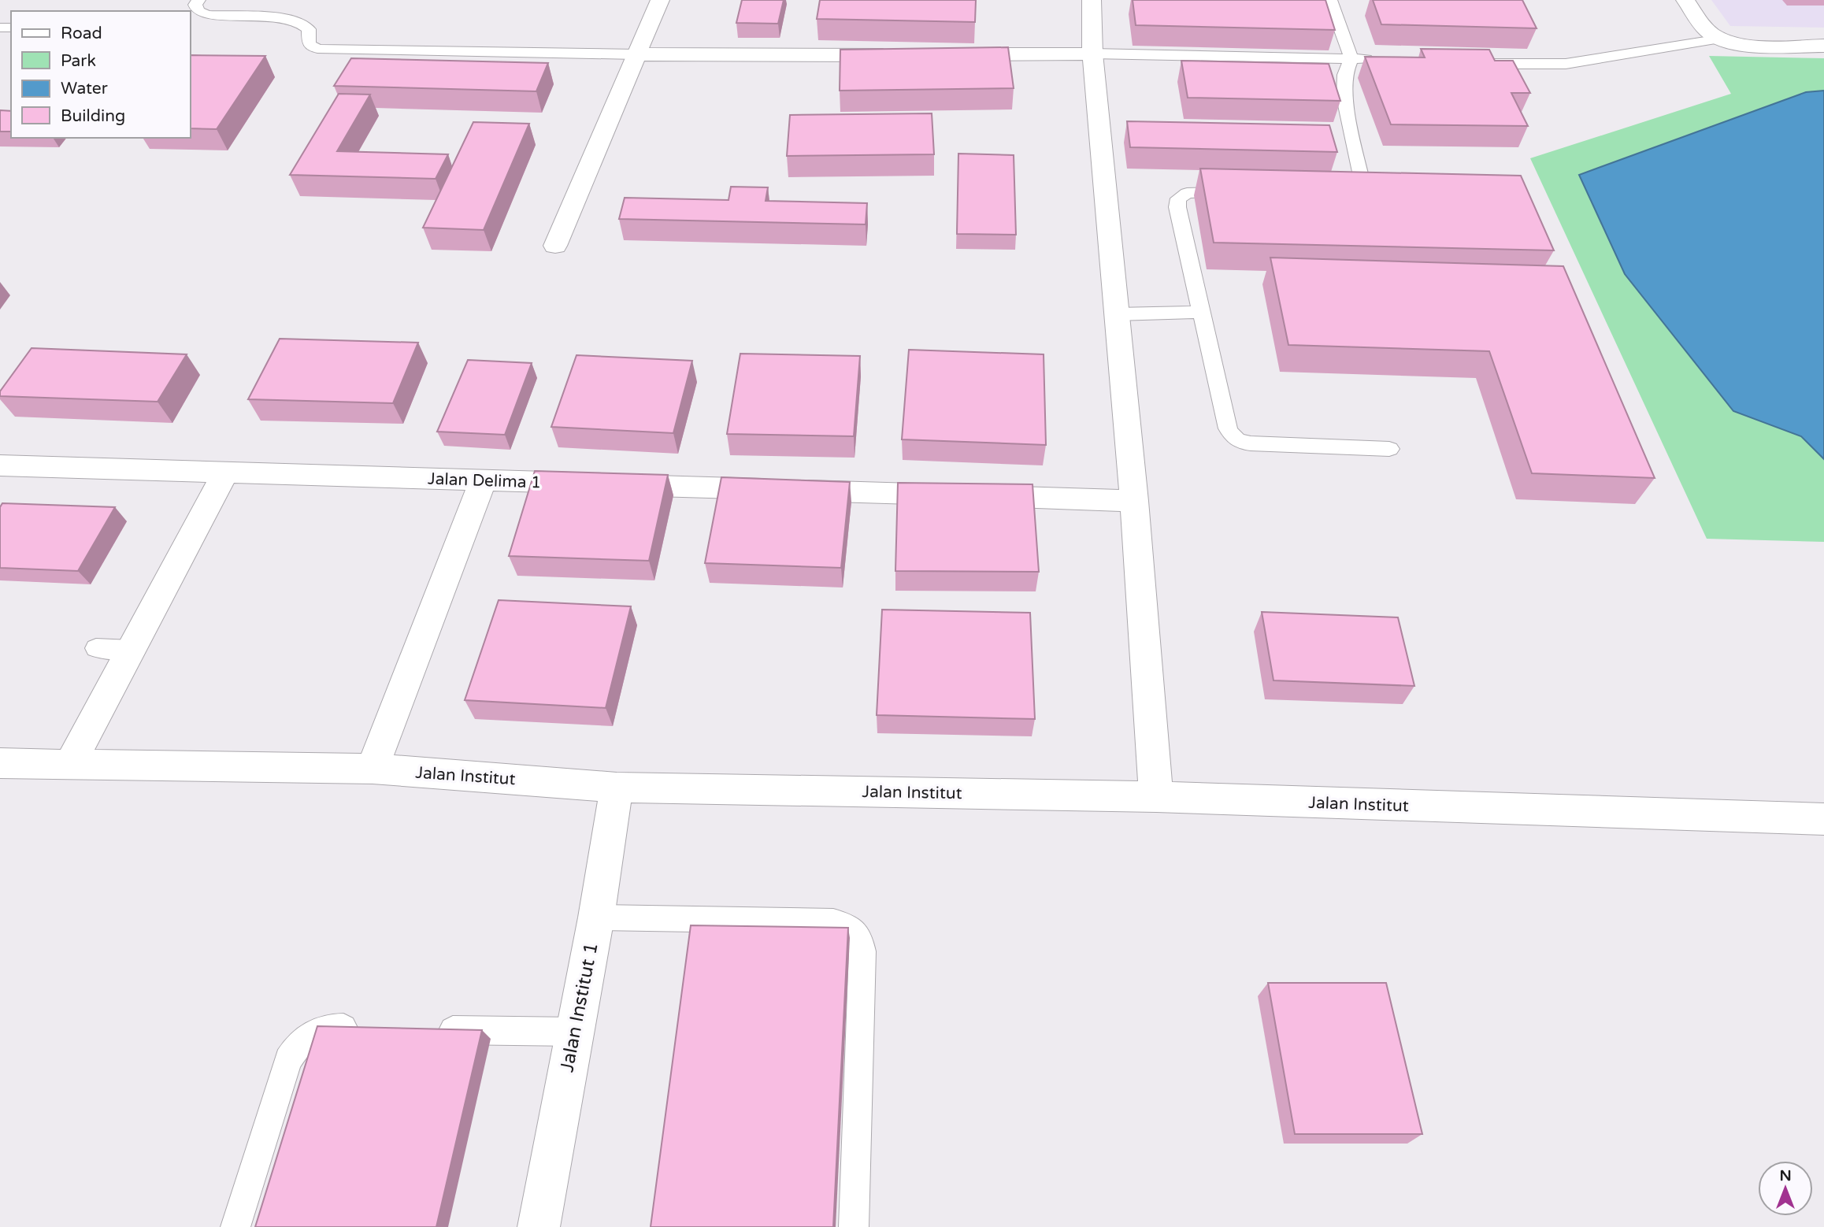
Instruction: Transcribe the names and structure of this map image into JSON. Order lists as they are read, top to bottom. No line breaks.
{"streets":{"street":["Jalan Delima 1","Jalan Institut","Jalan Institut 1"]},"crossings":[["Jalan Institut","Jalan Institut 1"]],"legend":["Road","Park","Water","Building"],"north":"top"}
